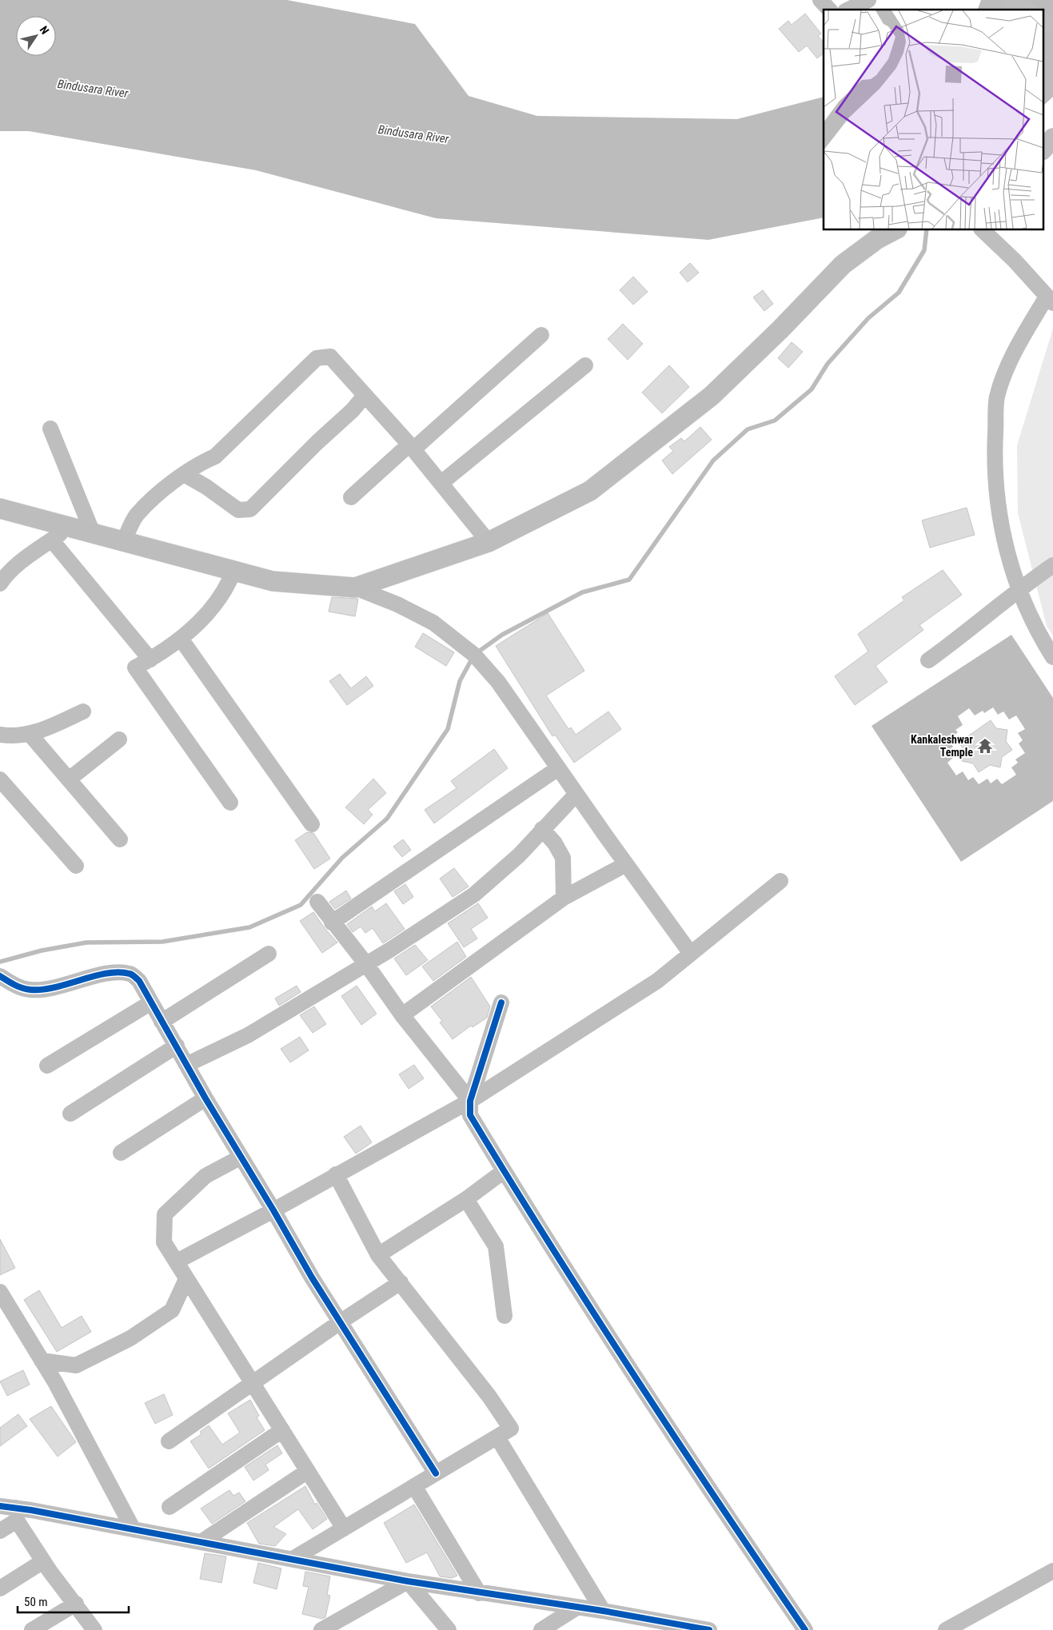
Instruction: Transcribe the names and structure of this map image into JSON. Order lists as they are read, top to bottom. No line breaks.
{"water":["Bindusara River"],"places":{"temple":["Kankaleshwar Temple"]},"scale_bar":"50 m","north":"top right"}
